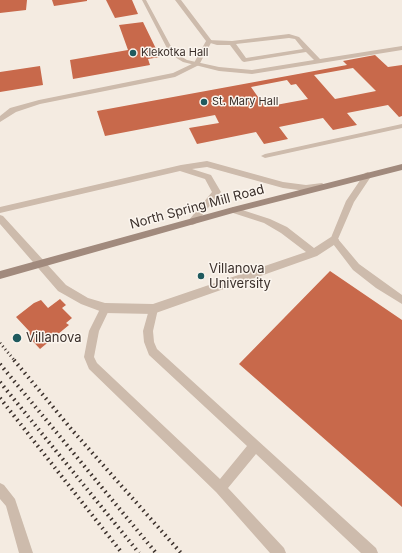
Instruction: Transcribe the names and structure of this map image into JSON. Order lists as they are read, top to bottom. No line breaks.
{"streets":{"main road":["North Spring Mill Road"]},"places":["Klekotka Hall","St. Mary Hall","Villanova University","Villanova"]}
